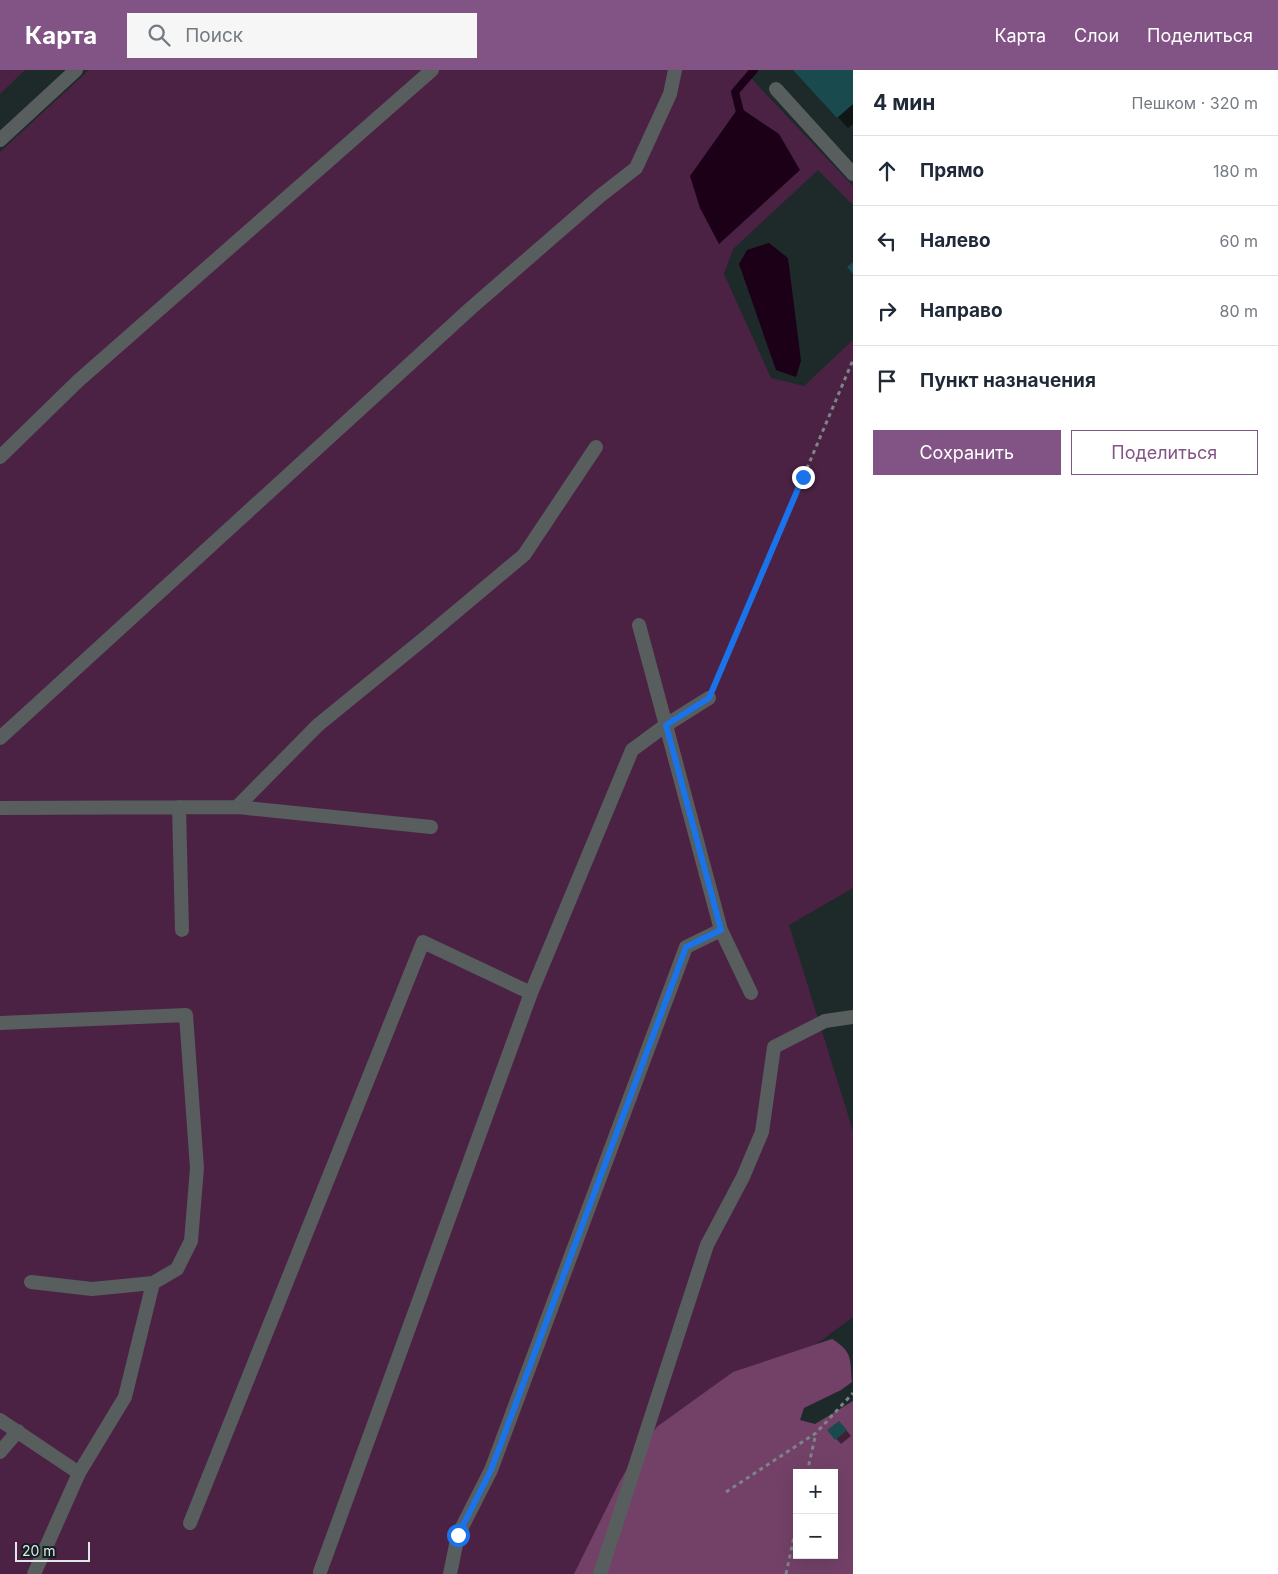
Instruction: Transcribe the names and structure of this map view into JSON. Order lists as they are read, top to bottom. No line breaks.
{"scale_bar":"20 m","page":{"header":"Карта","search":"Поиск","nav":["Карта","Слои","Поделиться"],"heading":["4 мин","Пешком · 320 m"],"list":[["Прямо","180 m"],["Налево","60 m"],["Направо","80 m"],"Пункт назначения"],"buttons":["Сохранить","Поделиться"],"map_buttons":["+","−"],"scale":"20 m"}}
